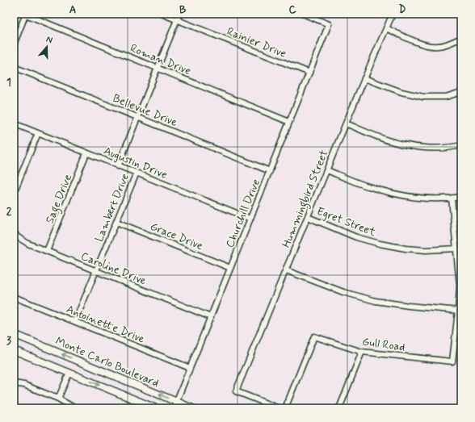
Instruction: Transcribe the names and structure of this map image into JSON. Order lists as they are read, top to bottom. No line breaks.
{"streets":{"main road":["Monte Carlo Boulevard"],"street":["Rainier Drive","Roman Drive","Bellevue Drive","Augustin Drive","Sage Drive","Hummingbird Street","Lambert Drive","Churchill Drive","Egret Street","Grace Drive","Caroline Drive","Antoinette Drive","Gull Road"]},"crossings":[["Rainier Drive","Churchill Drive"],["Roman Drive","Churchill Drive"],["Bellevue Drive","Churchill Drive"],["Augustin Drive","Sage Drive"],["Augustin Drive","Lambert Drive"],["Augustin Drive","Churchill Drive"],["Sage Drive","Caroline Drive"],["Hummingbird Street","Egret Street"],["Lambert Drive","Grace Drive"],["Lambert Drive","Caroline Drive"],["Lambert Drive","Antoinette Drive"],["Churchill Drive","Grace Drive"],["Churchill Drive","Caroline Drive"],["Churchill Drive","Antoinette Drive"],["Churchill Drive","Monte Carlo Boulevard"]],"north":"top","grid":{"columns":["A","B","C","D"],"rows":["1","2","3"]}}
